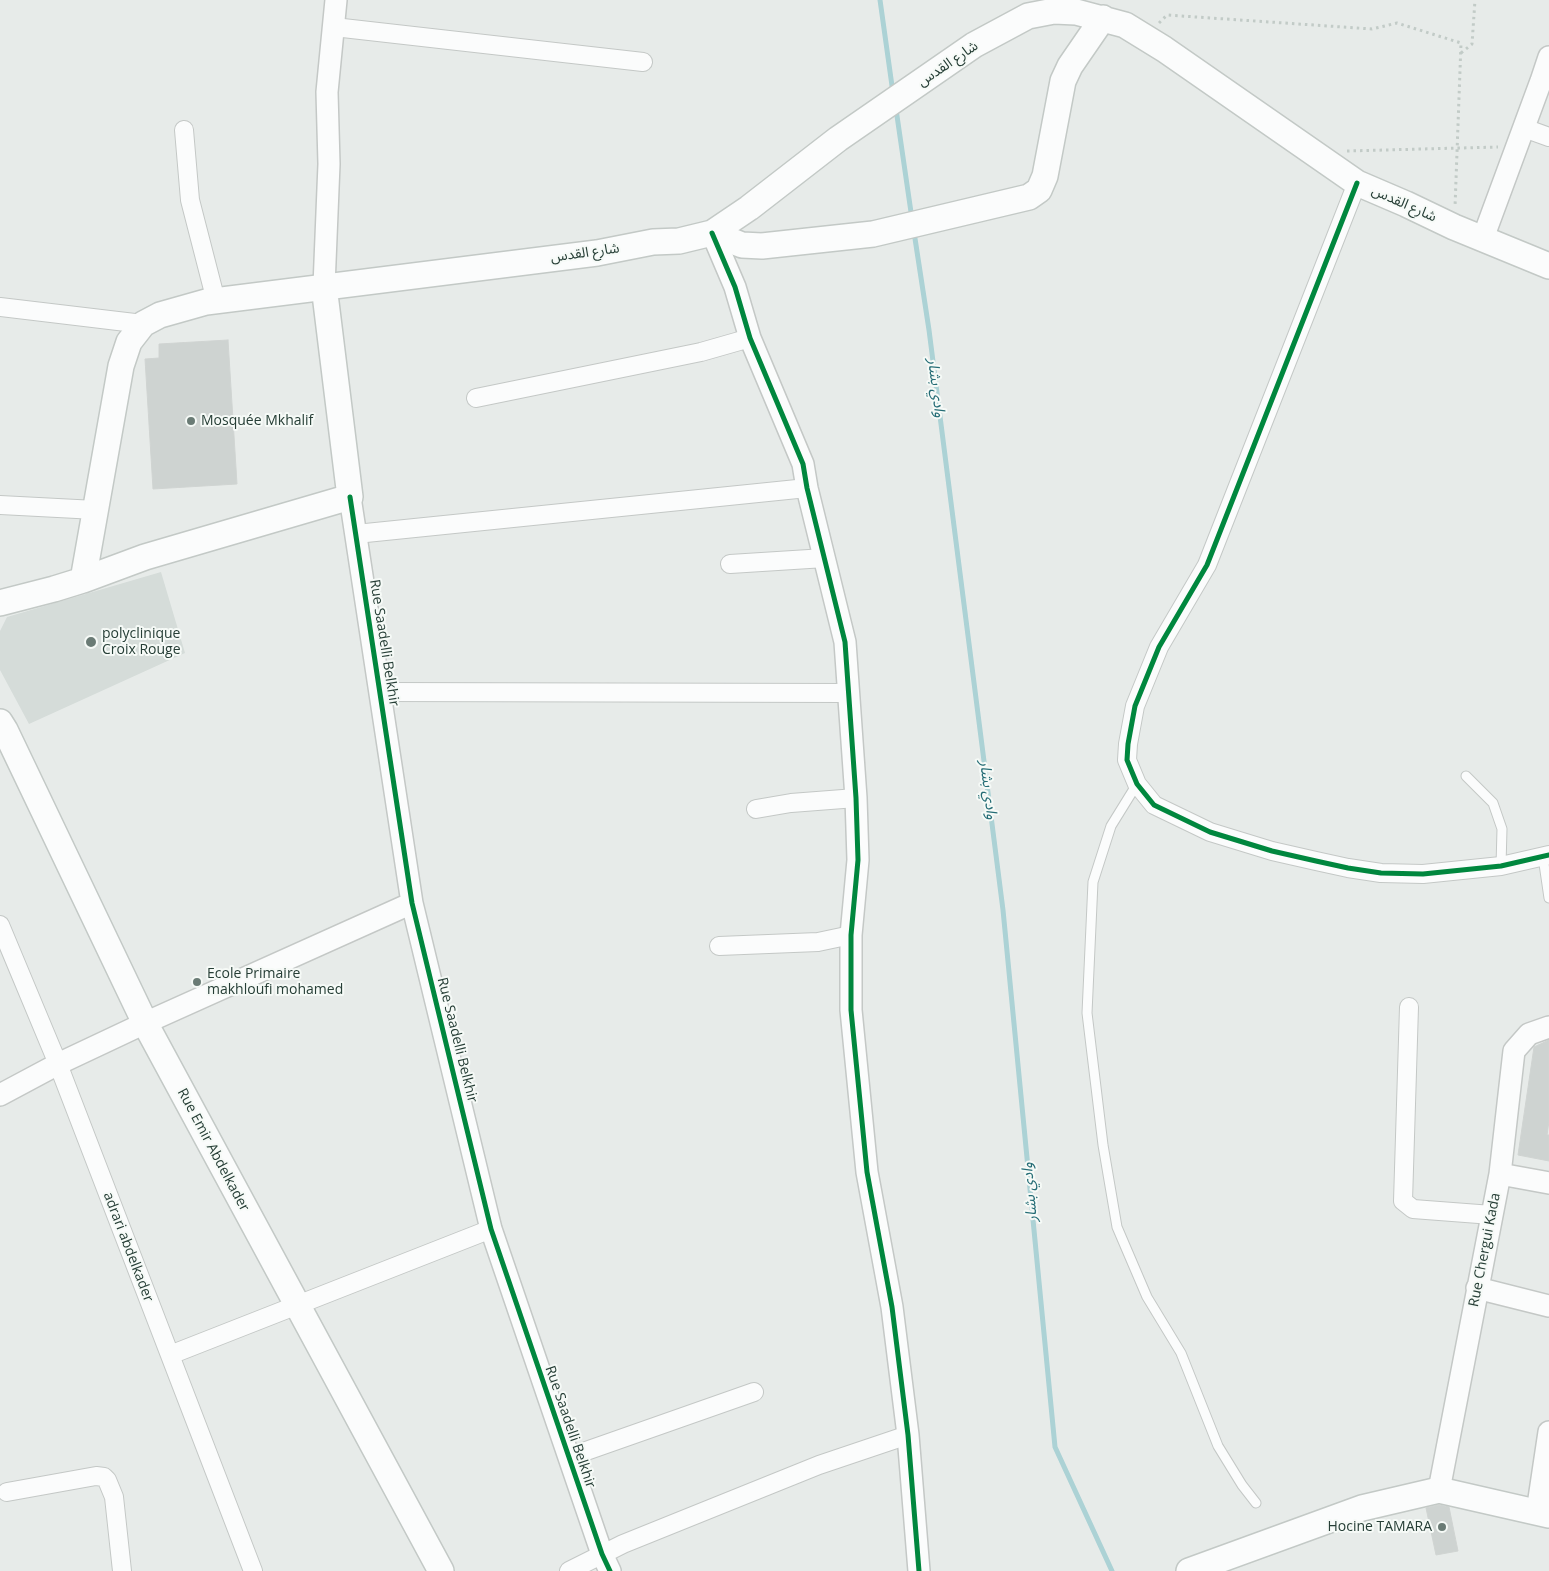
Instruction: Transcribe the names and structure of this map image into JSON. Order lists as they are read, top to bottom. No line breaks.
{"streets":{"main road":["شارع القدس","Rue Emir Abdelkader"],"street":["Rue Saadelli Belkhir","adrari abdelkader","Rue Chergui Kada"]},"water":["وادي بشار"],"places":["Mosquée Mkhalif","polyclinique Croix Rouge","Ecole Primaire makhloufi mohamed","Hocine TAMARA"]}
